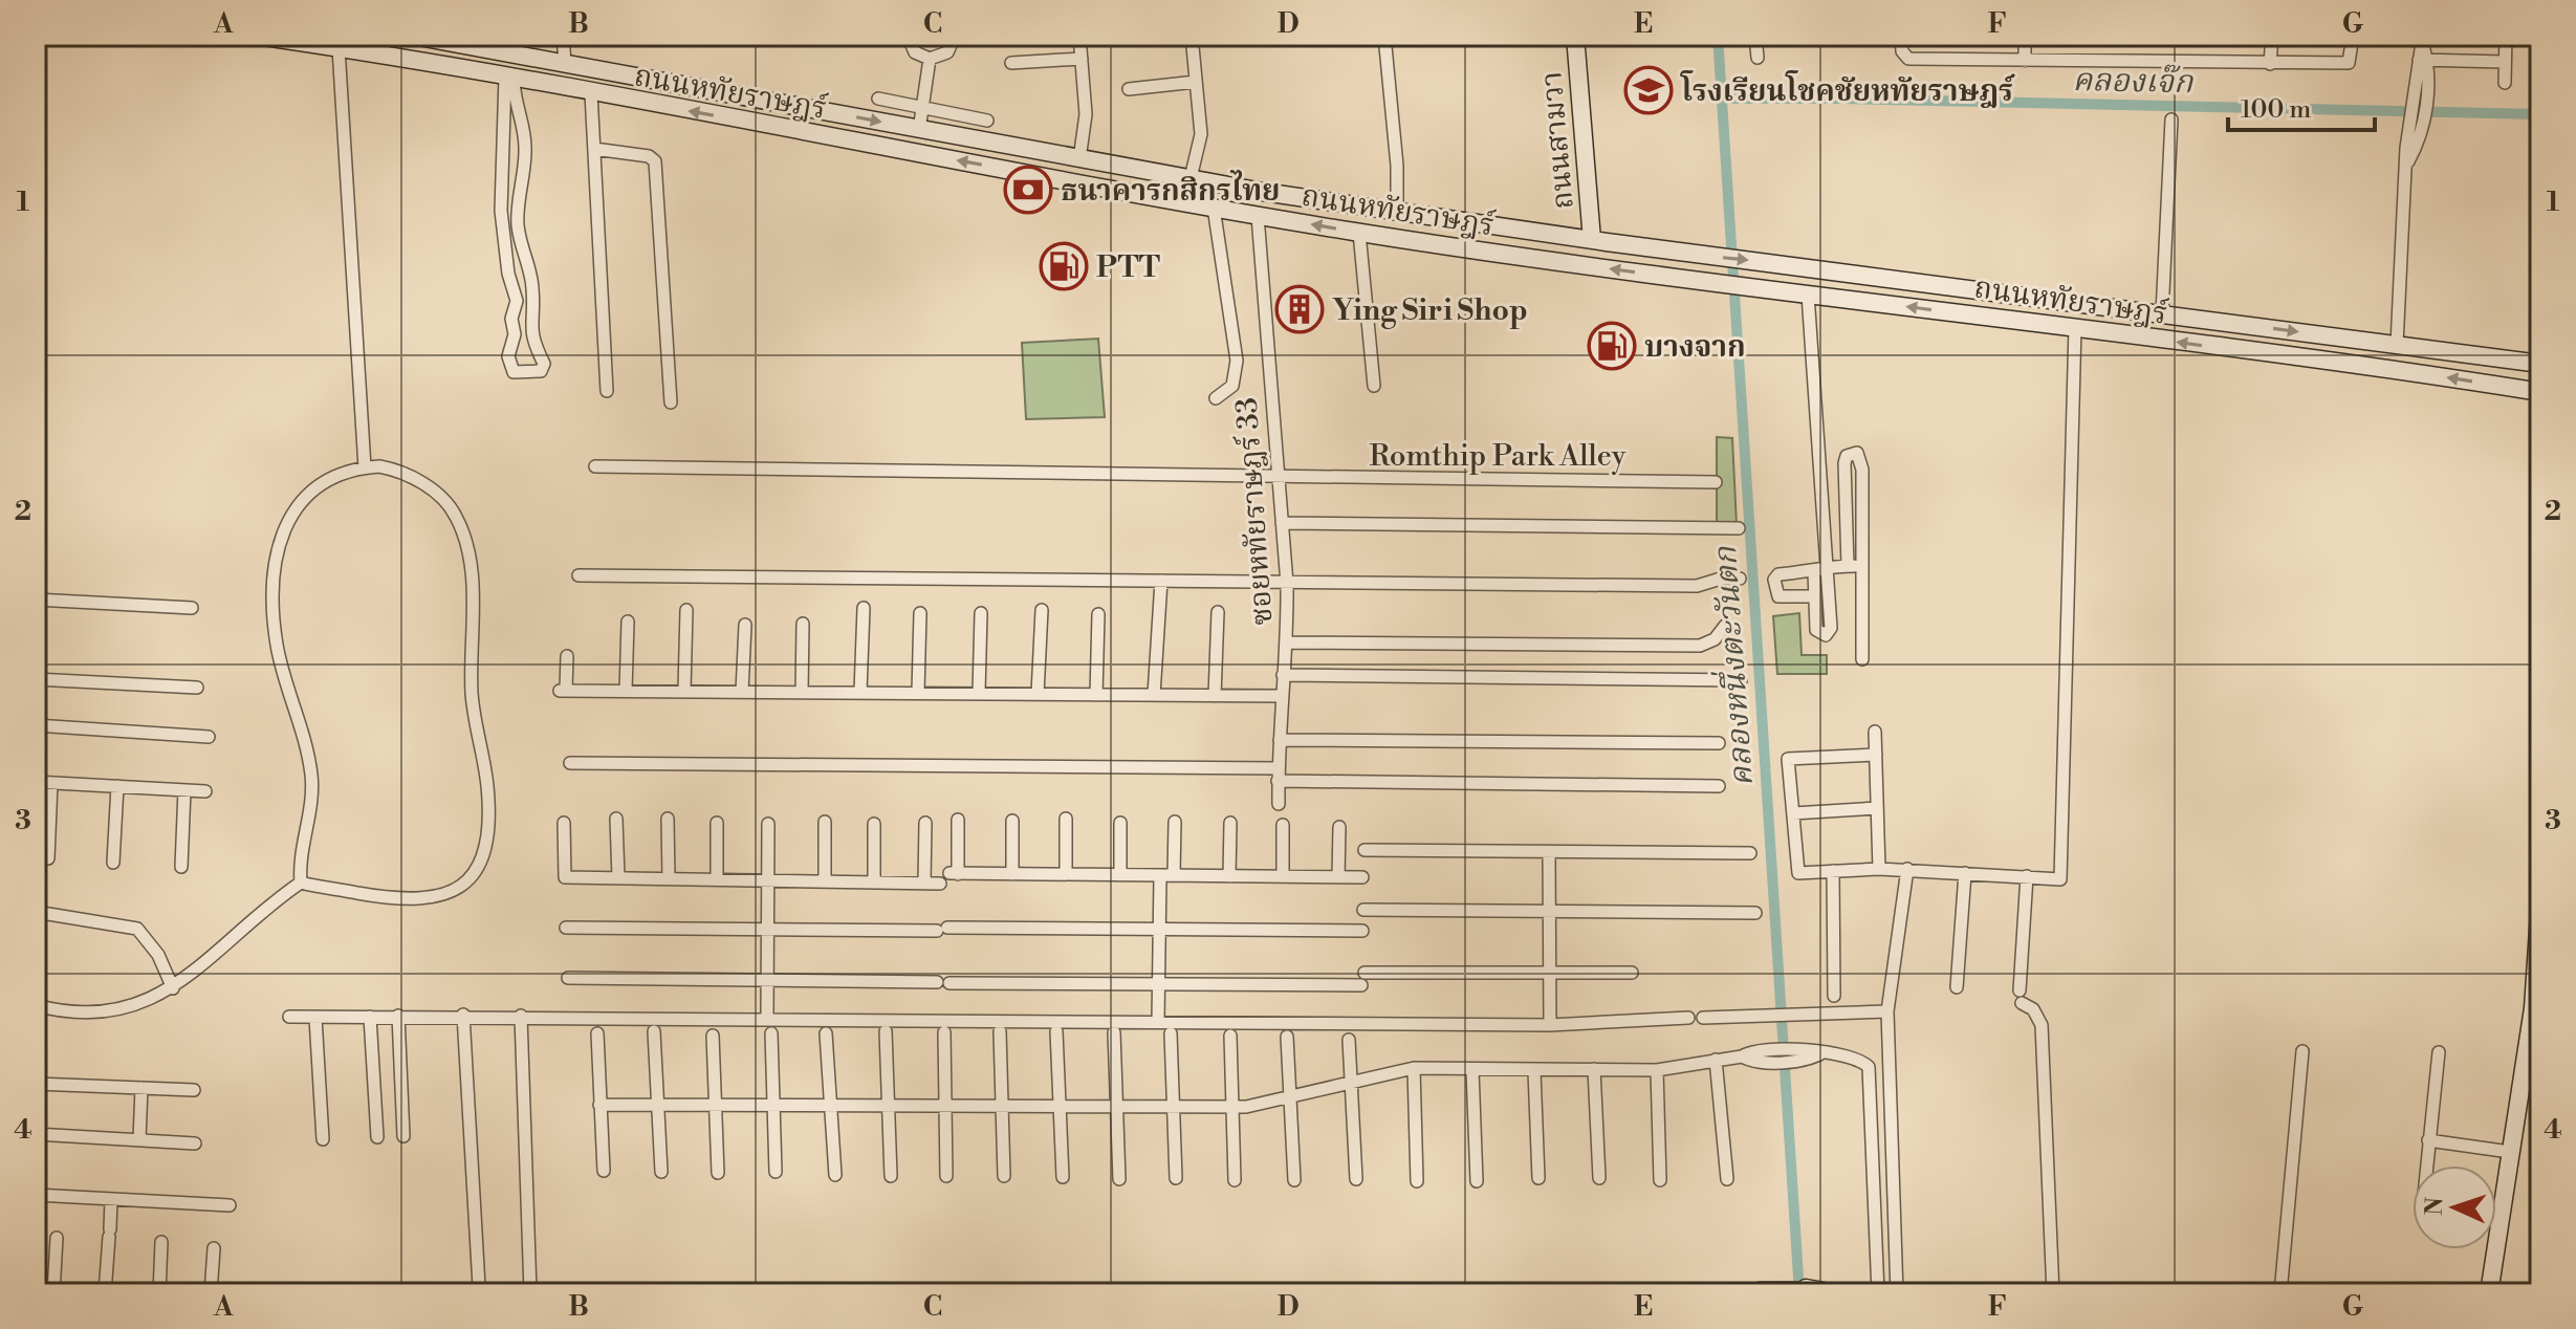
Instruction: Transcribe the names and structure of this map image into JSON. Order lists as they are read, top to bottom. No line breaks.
{"streets":{"main road":["ถนนหทัยราษฎร์","ถนนสามวา"],"street":["Romthip Park Alley","ซอยหทัยราษฎร์ 33"]},"crossings":[["ถนนหทัยราษฎร์","ถนนสามวา"],["ถนนหทัยราษฎร์","ซอยหทัยราษฎร์ 33"],["Romthip Park Alley","ซอยหทัยราษฎร์ 33"]],"water":["คลองเจ๊ก","คลองหนึ่งตะวันตก"],"places":{"school or university":["โรงเรียนโชคชัยหทัยราษฎร์"],"bank":["ธนาคารกสิกรไทย"],"fuel station":["PTT","บางจาก"],"building":["Ying Siri Shop"]},"scale_bar":"100 m","north":"left","grid":{"columns":["A","B","C","D","E","F","G"],"rows":["1","2","3","4"]}}
